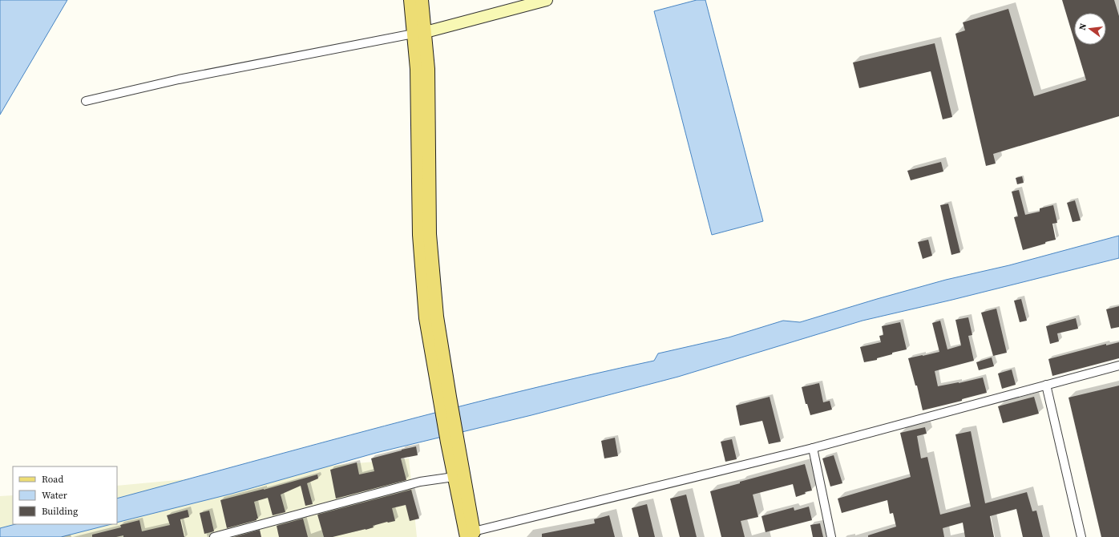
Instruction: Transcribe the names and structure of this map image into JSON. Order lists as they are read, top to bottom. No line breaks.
{"legend":["Road","Water","Building"],"north":"left"}
